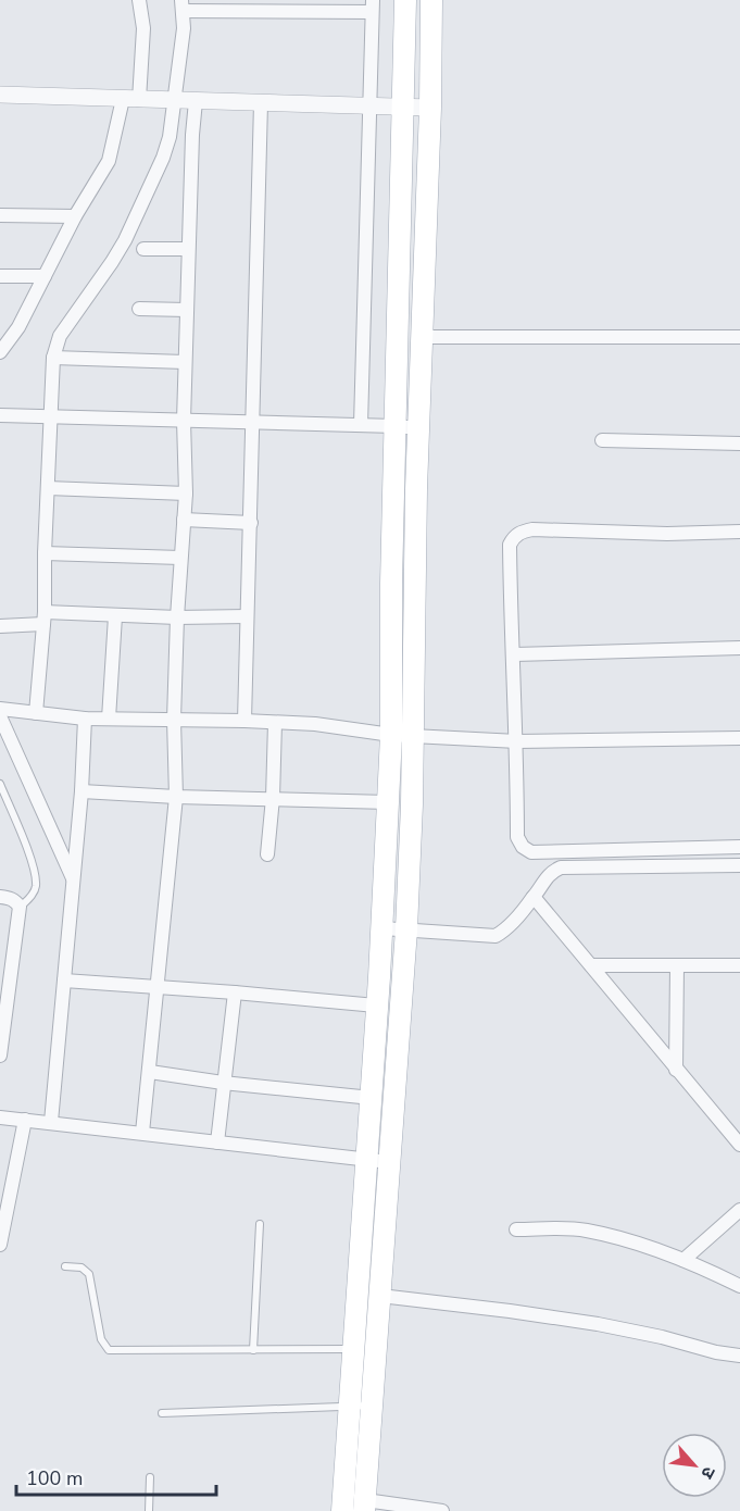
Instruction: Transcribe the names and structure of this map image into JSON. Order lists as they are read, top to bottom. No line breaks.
{"scale_bar":"100 m","north":"bottom right"}
